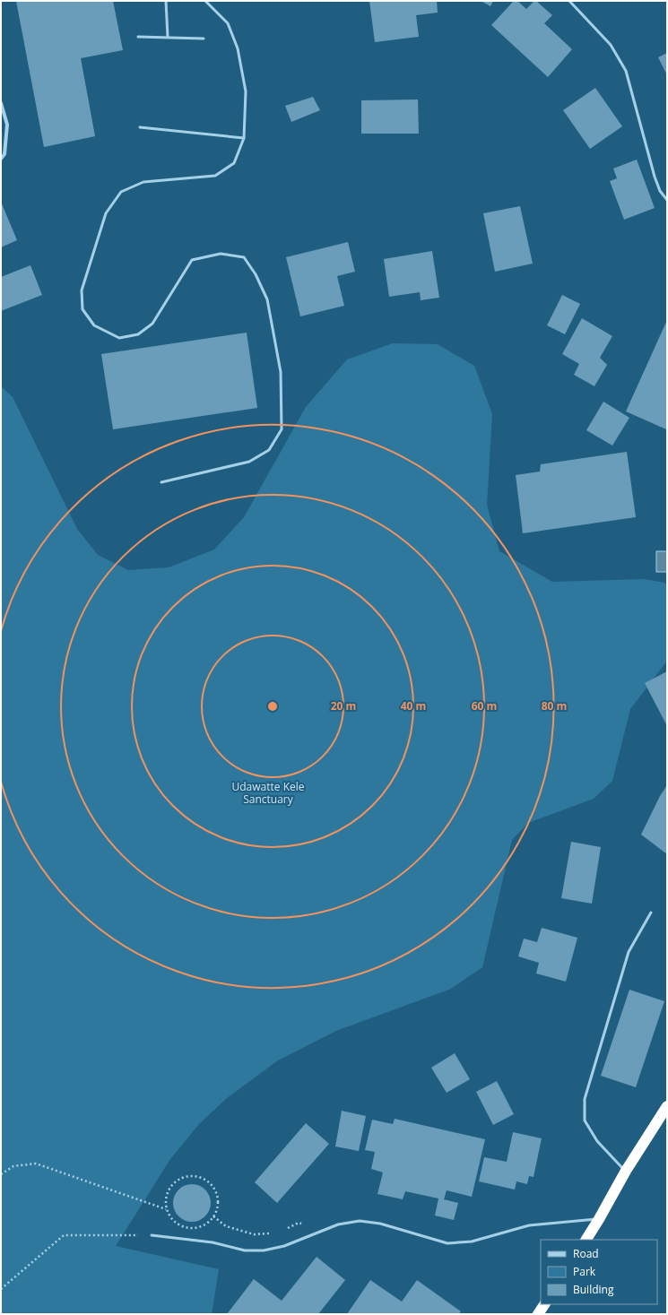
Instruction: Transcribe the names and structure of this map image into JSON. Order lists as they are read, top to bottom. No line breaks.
{"parks":["Udawatte Kele Sanctuary"],"legend":["Road","Park","Building"],"rings":["20 m","40 m","60 m","80 m"]}
